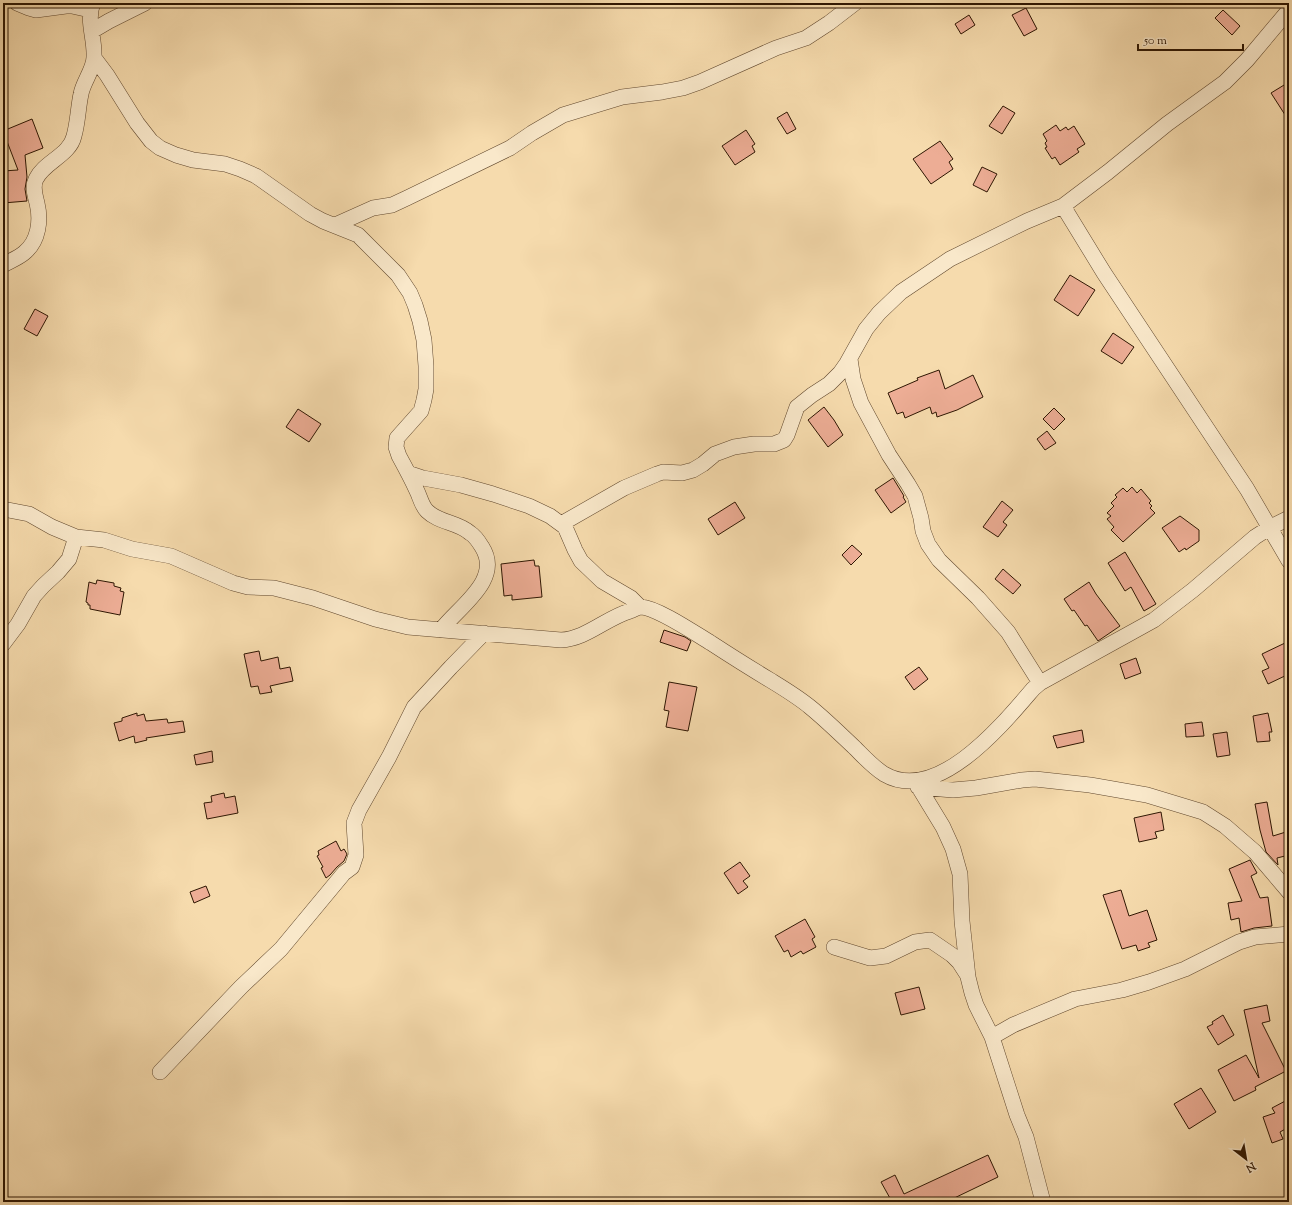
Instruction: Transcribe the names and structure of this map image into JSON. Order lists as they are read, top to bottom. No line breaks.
{"scale_bar":"50 m","north":"bottom right"}
